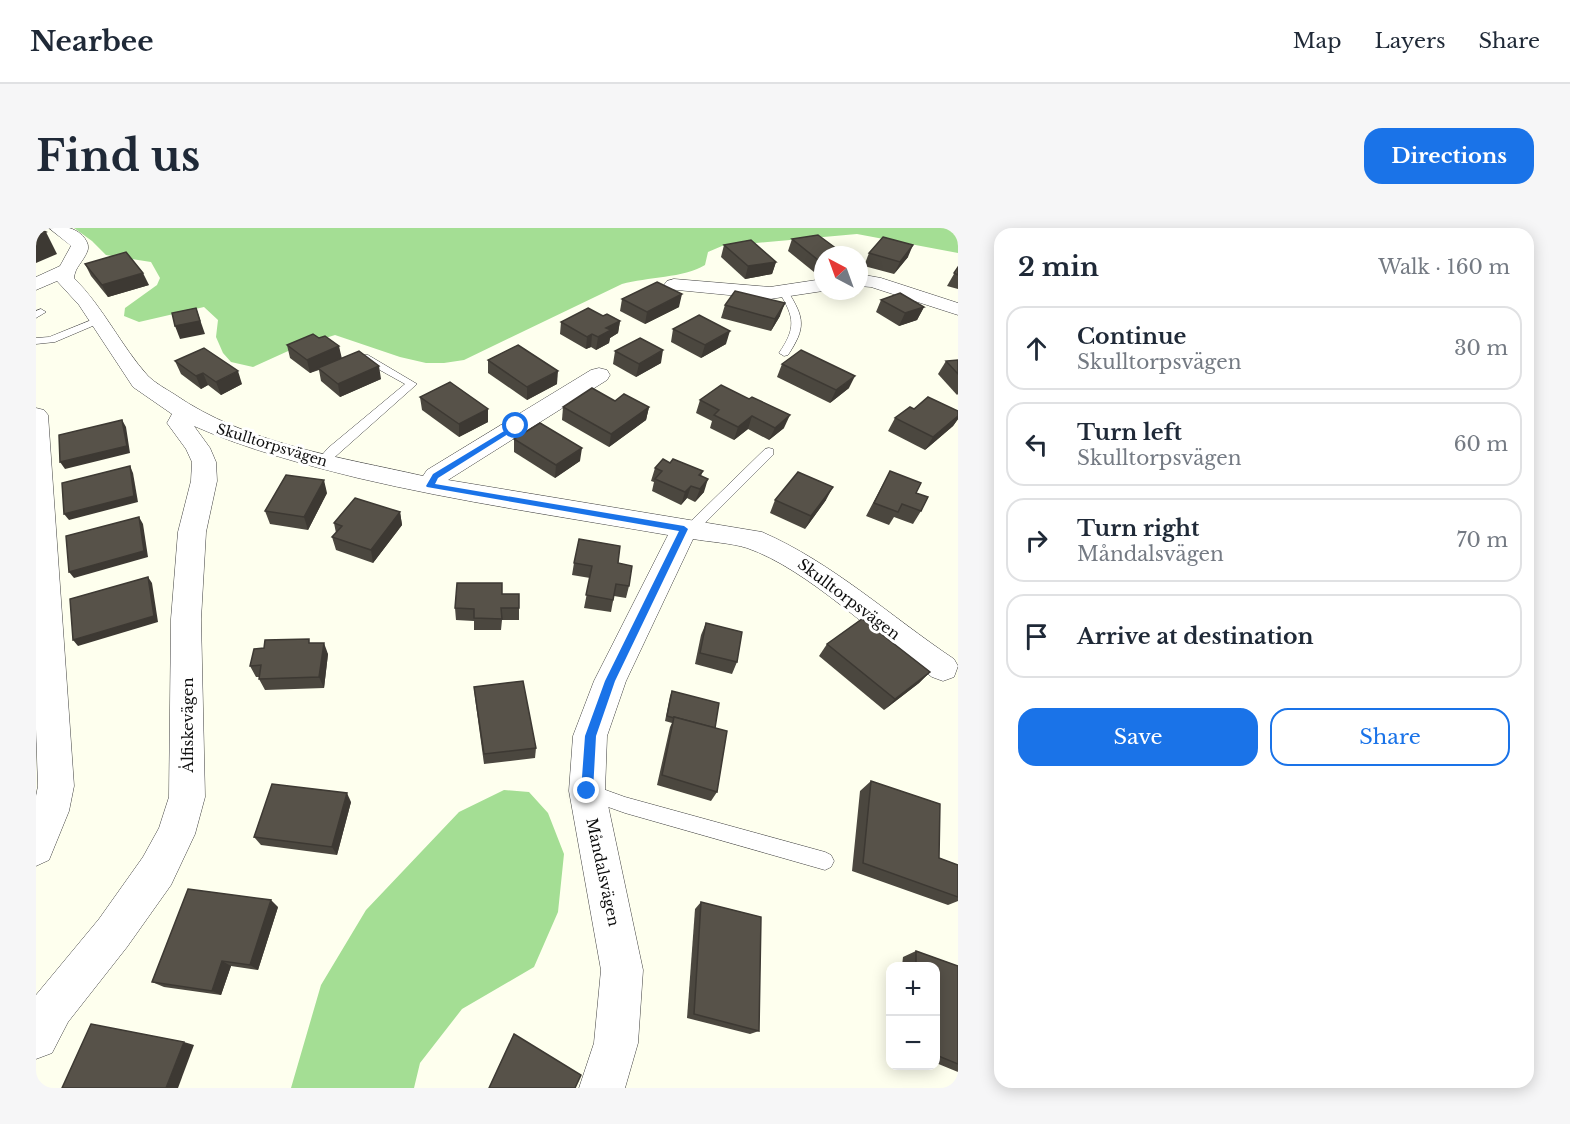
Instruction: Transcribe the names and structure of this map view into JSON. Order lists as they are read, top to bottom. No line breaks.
{"streets":{"street":["Skulltorpsvägen","Ålfiskevägen","Måndalsvägen"]},"crossings":[["Skulltorpsvägen","Ålfiskevägen"],["Skulltorpsvägen","Måndalsvägen"]],"north":"top left","page":{"header":"Nearbee","nav":["Map","Layers","Share"],"buttons":["Directions",["Save","Share"]],"title":"Find us","heading":["2 min","Walk · 160 m"],"list":[["Continue","Skulltorpsvägen","30 m"],["Turn left","Skulltorpsvägen","60 m"],["Turn right","Måndalsvägen","70 m"],"Arrive at destination"],"map_buttons":["+","−"]}}
